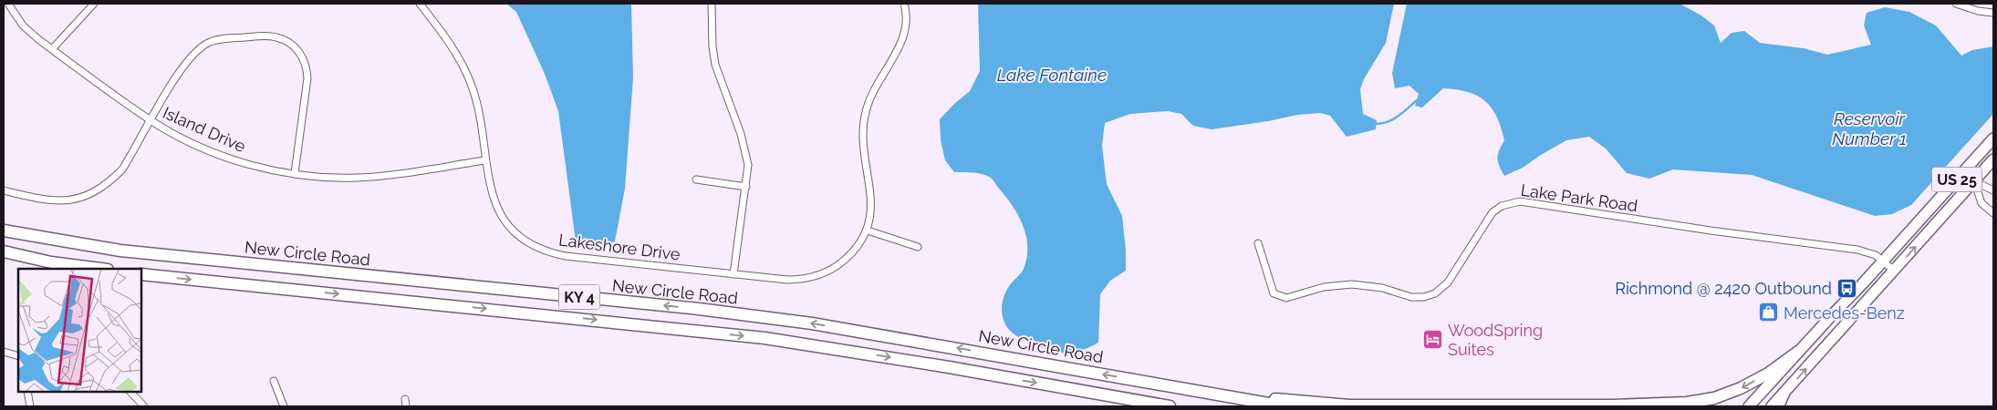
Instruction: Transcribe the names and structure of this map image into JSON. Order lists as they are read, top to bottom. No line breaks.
{"streets":{"highway":["New Circle Road","KY 4"],"main road":["US 25"],"street":["Island Drive","Lake Park Road","Lakeshore Drive"]},"crossings":[["Island Drive","Lakeshore Drive"],["US 25","Lake Park Road"]],"water":["Lake Fontaine","Reservoir Number 1"],"places":{"bus stop":["Richmond @ 2420 Outbound"],"shop":["Mercedes-Benz"],"hotel":["WoodSpring Suites"]}}
